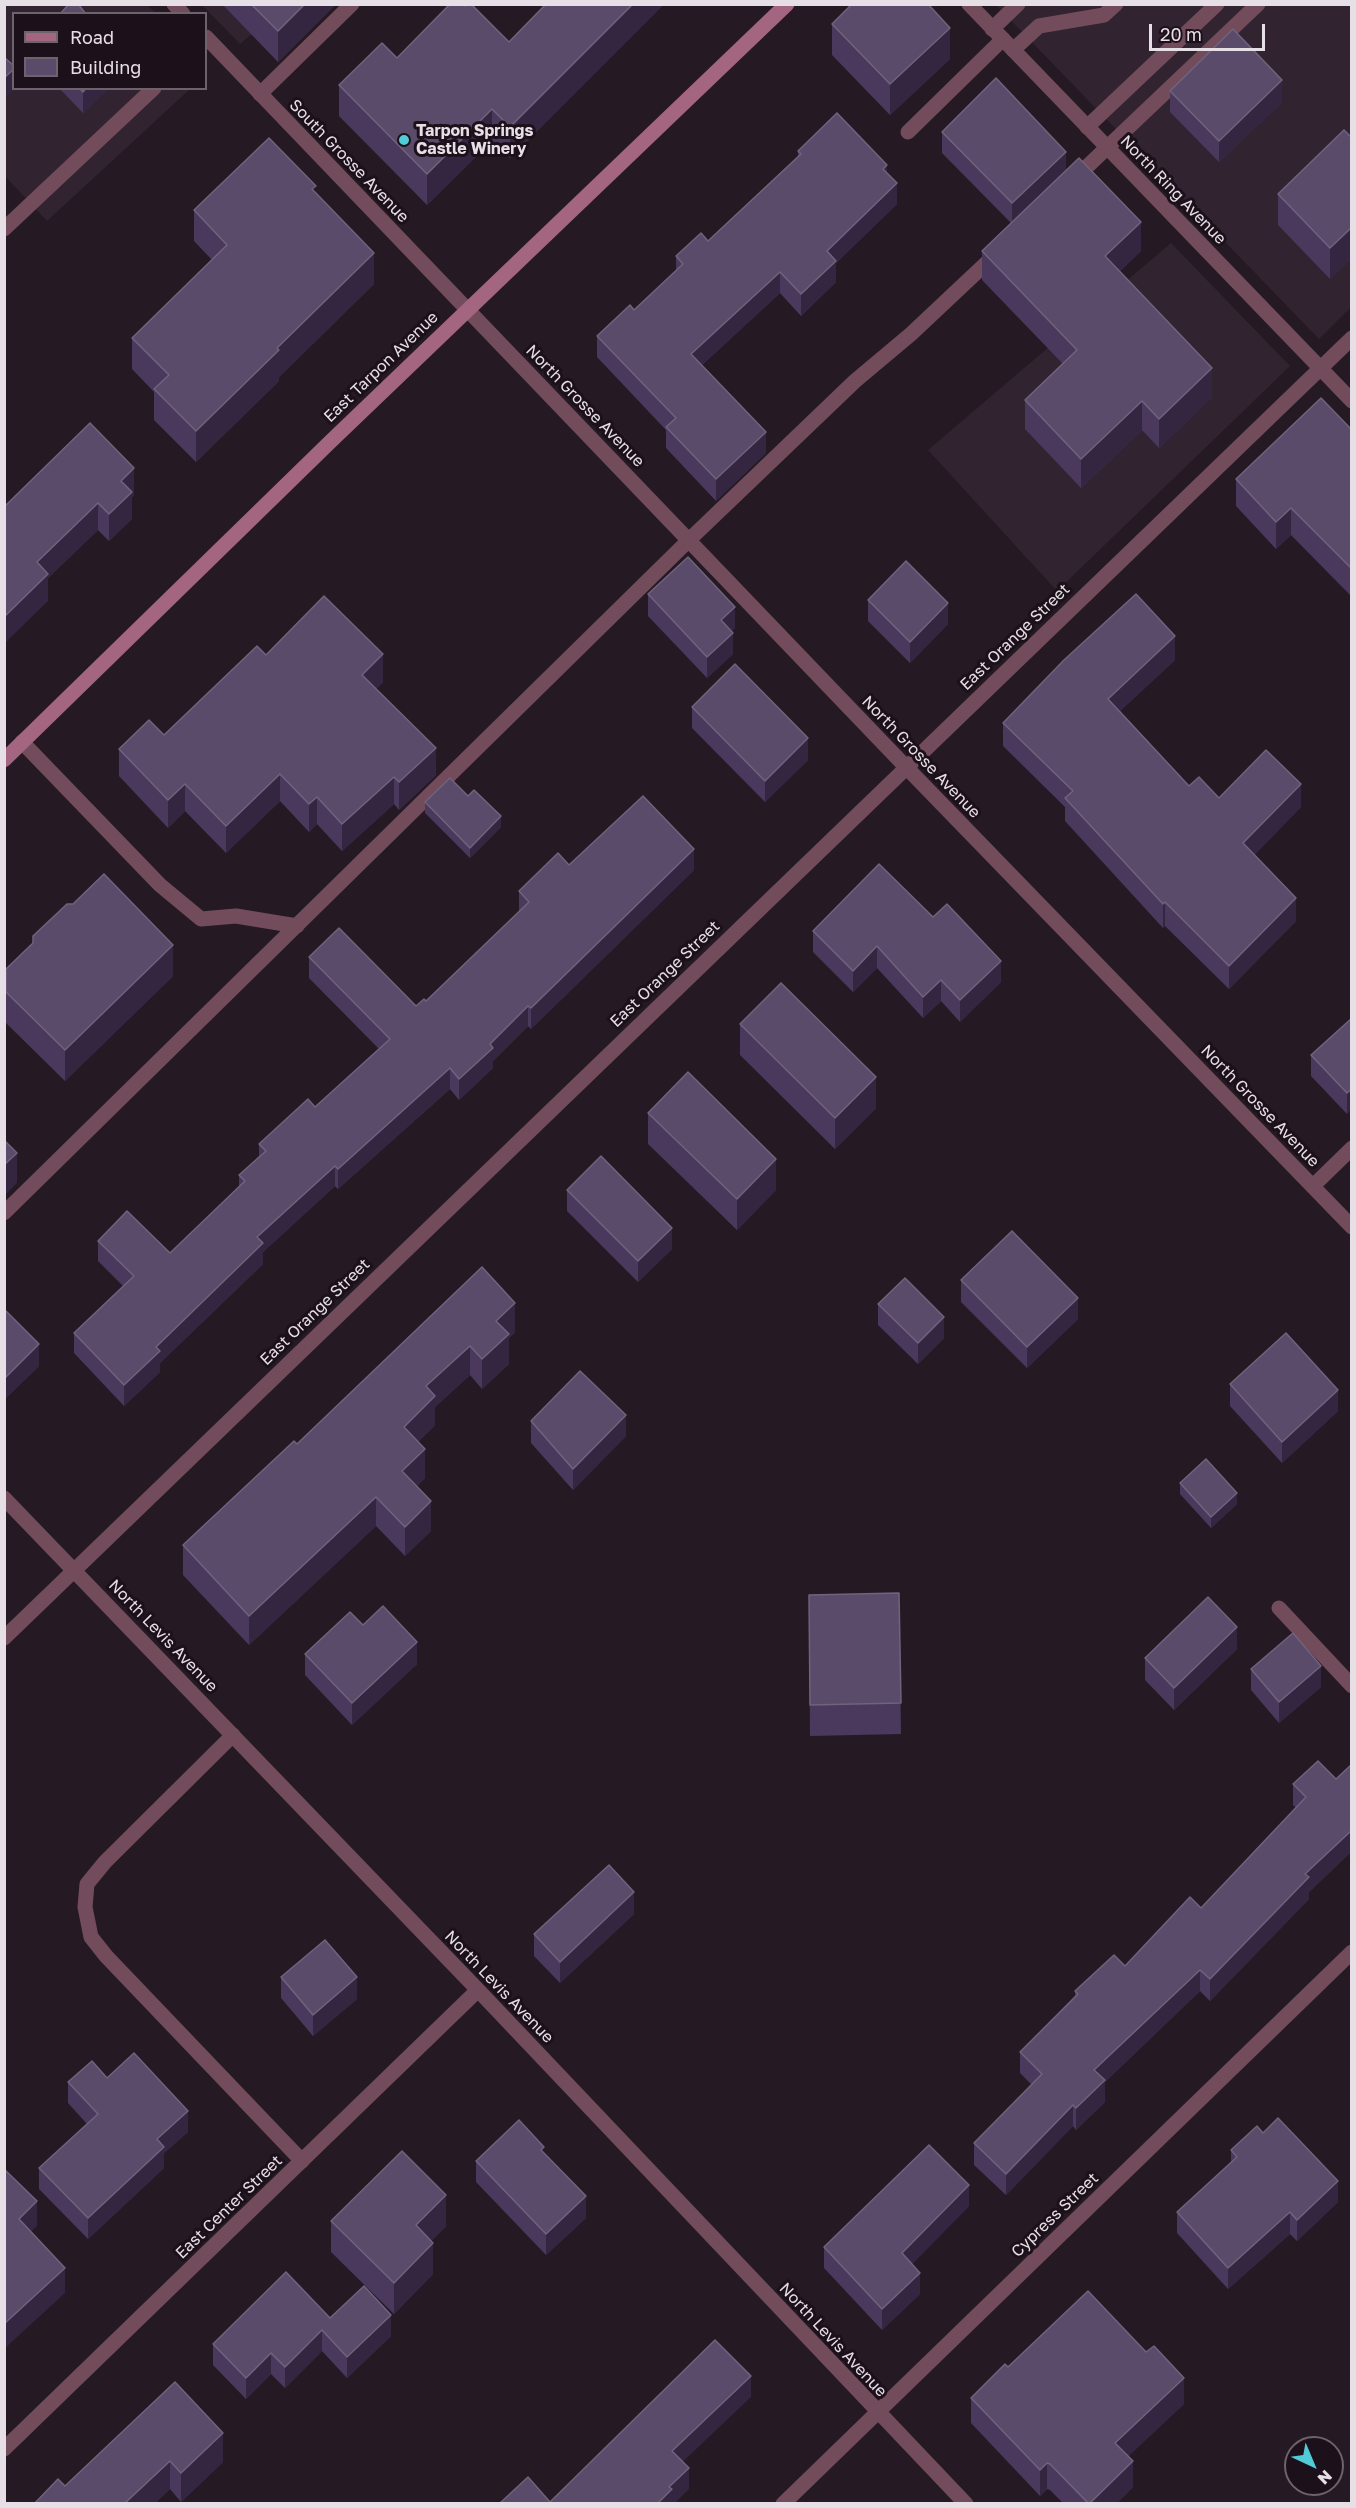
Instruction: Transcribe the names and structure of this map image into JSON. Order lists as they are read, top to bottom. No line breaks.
{"streets":{"main road":["East Tarpon Avenue"],"street":["South Grosse Avenue","North Ring Avenue","North Grosse Avenue","East Orange Street","North Levis Avenue","East Center Street","Cypress Street"]},"crossings":[["South Grosse Avenue","East Tarpon Avenue"],["South Grosse Avenue","North Grosse Avenue"],["North Ring Avenue","East Orange Street"],["East Tarpon Avenue","North Grosse Avenue"],["North Grosse Avenue","East Orange Street"],["East Orange Street","North Levis Avenue"],["North Levis Avenue","East Center Street"],["North Levis Avenue","Cypress Street"]],"places":["Tarpon Springs Castle Winery"],"legend":["Road","Building"],"scale_bar":"20 m","north":"bottom right"}
